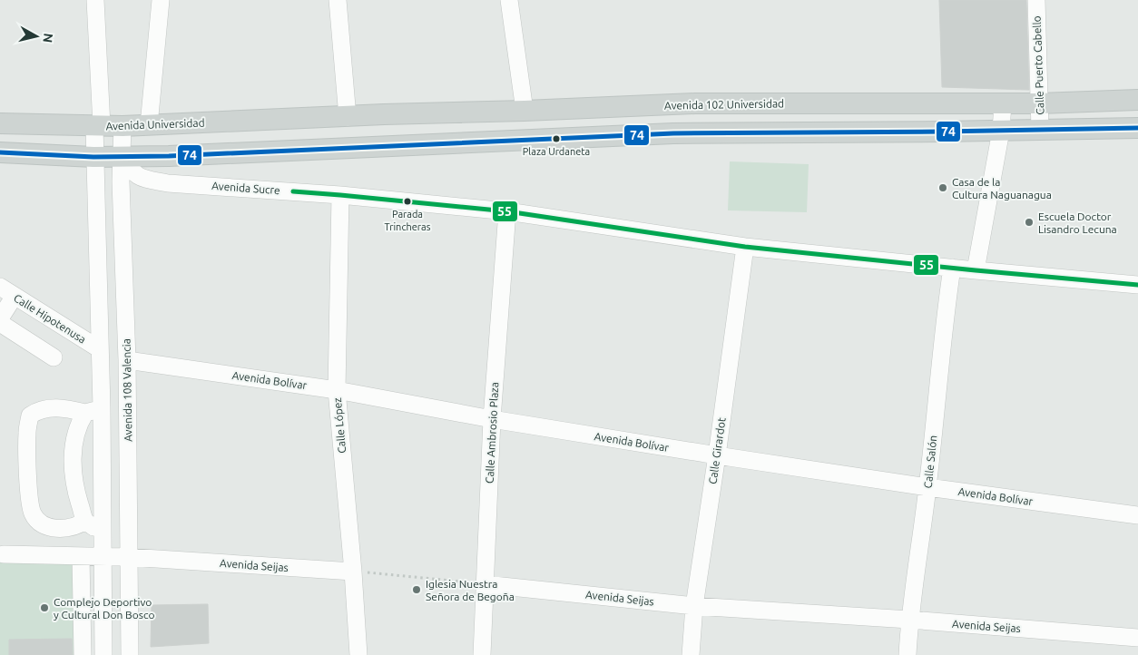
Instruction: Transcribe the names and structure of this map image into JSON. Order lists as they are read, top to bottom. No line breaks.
{"streets":{"main road":["Avenida 102 Universidad","Avenida Universidad"],"street":["Calle Puerto Cabello","Avenida Sucre","Calle Hipotenusa","Avenida Bolívar","Avenida 108 Valencia","Calle López","Calle Ambrosio Plaza","Calle Girardot","Calle Salón","Avenida Seijas"]},"crossings":[["Calle Puerto Cabello","Avenida 102 Universidad"],["Avenida 102 Universidad","Avenida Universidad"],["Avenida Universidad","Avenida 108 Valencia"],["Avenida Sucre","Avenida 108 Valencia"],["Avenida Sucre","Calle López"],["Avenida Sucre","Calle Ambrosio Plaza"],["Avenida Sucre","Calle Girardot"],["Avenida Sucre","Calle Salón"],["Avenida Bolívar","Avenida 108 Valencia"],["Avenida Bolívar","Calle López"],["Avenida Bolívar","Calle Ambrosio Plaza"],["Avenida Bolívar","Calle Girardot"],["Avenida Bolívar","Calle Salón"],["Avenida 108 Valencia","Avenida Seijas"],["Calle López","Avenida Seijas"],["Calle Ambrosio Plaza","Avenida Seijas"],["Calle Girardot","Avenida Seijas"],["Calle Salón","Avenida Seijas"]],"places":["Plaza Urdaneta","Casa de la Cultura Naguanagua","Parada Trincheras","Escuela Doctor Lisandro Lecuna","Iglesia Nuestra Señora de Begoña","Complejo Deportivo y Cultural Don Bosco"],"lines":["transit line 74","transit line 55"],"north":"right"}
